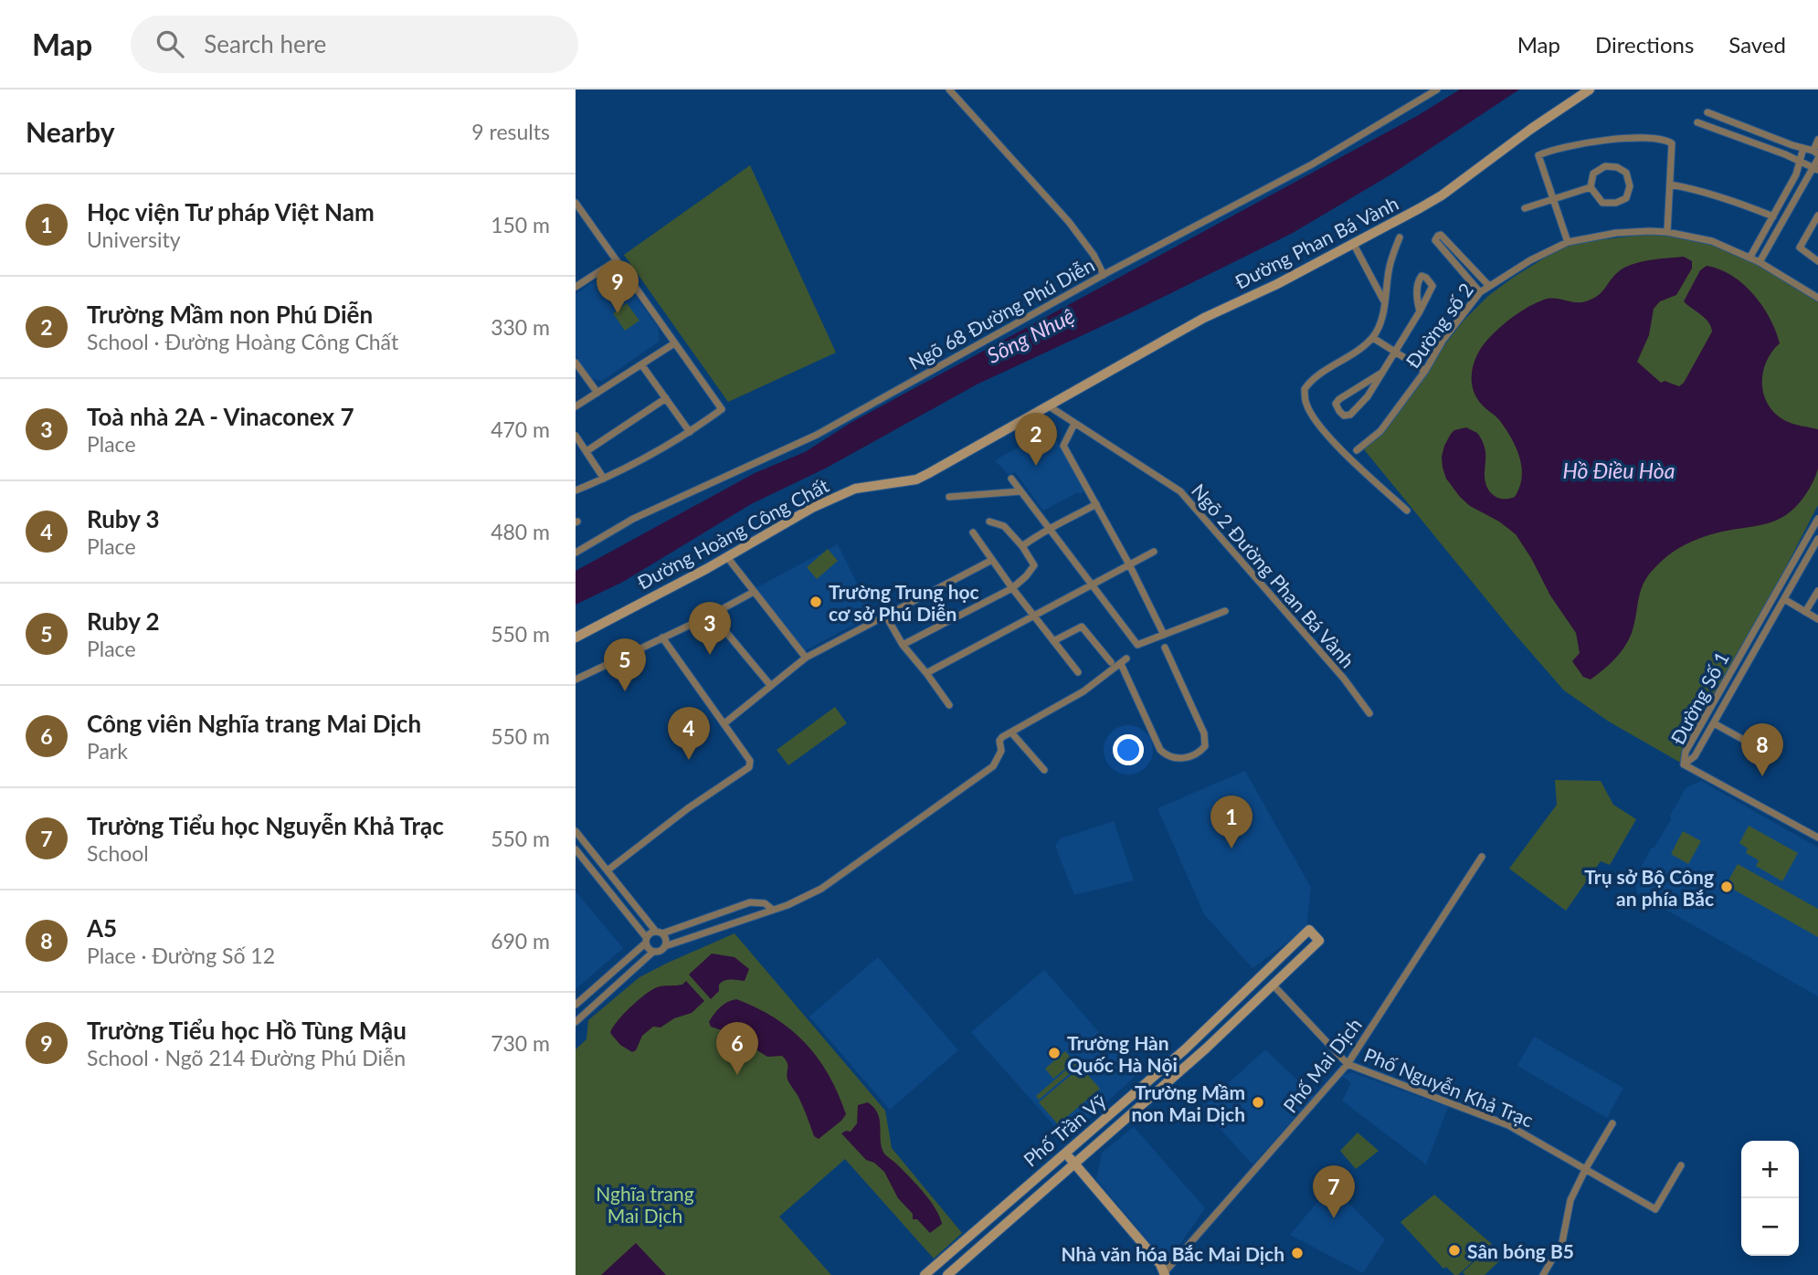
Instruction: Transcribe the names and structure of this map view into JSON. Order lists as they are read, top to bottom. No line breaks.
{"streets":{"street":["Đường Phan Bá Vành","Ngõ 68 Đường Phú Diễn","Đường số 2","Đường Hoàng Công Chất","Ngõ 2 Đường Phan Bá Vành","Đường Số 1","Phố Mai Dịch","Phố Nguyễn Khả Trạc","Phố Trần Vỹ"]},"crossings":[["Đường Phan Bá Vành","Đường Hoàng Công Chất"],["Đường Phan Bá Vành","Ngõ 2 Đường Phan Bá Vành"],["Đường Hoàng Công Chất","Ngõ 2 Đường Phan Bá Vành"],["Phố Mai Dịch","Phố Nguyễn Khả Trạc"],["Phố Nguyễn Khả Trạc","Phố Trần Vỹ"]],"water":["Sông Nhuệ","Hồ Điều Hòa"],"parks":["Nghĩa trang Mai Dịch"],"places":["Trường Trung học cơ sở Phú Diễn","Trụ sở Bộ Công an phía Bắc","Trường Hàn Quốc Hà Nội","Trường Mầm non Mai Dịch","Sân bóng B5","Nhà văn hóa Bắc Mai Dịch"],"page":{"header":"Map","search":"Search here","nav":["Map","Directions","Saved"],"heading":["Nearby","9 results"],"list":[{"mark":"1","name":"Học viện Tư pháp Việt Nam","note":"University","value":"150 m"},{"mark":"2","name":"Trường Mầm non Phú Diễn","note":"School · Đường Hoàng Công Chất","value":"330 m"},{"mark":"3","name":"Toà nhà 2A - Vinaconex 7","note":"Place","value":"470 m"},{"mark":"4","name":"Ruby 3","note":"Place","value":"480 m"},{"mark":"5","name":"Ruby 2","note":"Place","value":"550 m"},{"mark":"6","name":"Công viên Nghĩa trang Mai Dịch","note":"Park","value":"550 m"},{"mark":"7","name":"Trường Tiểu học Nguyễn Khả Trạc","note":"School","value":"550 m"},{"mark":"8","name":"A5","note":"Place · Đường Số 12","value":"690 m"},{"mark":"9","name":"Trường Tiểu học Hồ Tùng Mậu","note":"School · Ngõ 214 Đường Phú Diễn","value":"730 m"}],"pins":["9","2","3","5","4","8","1","6","7"],"map_buttons":["+","−"]}}
